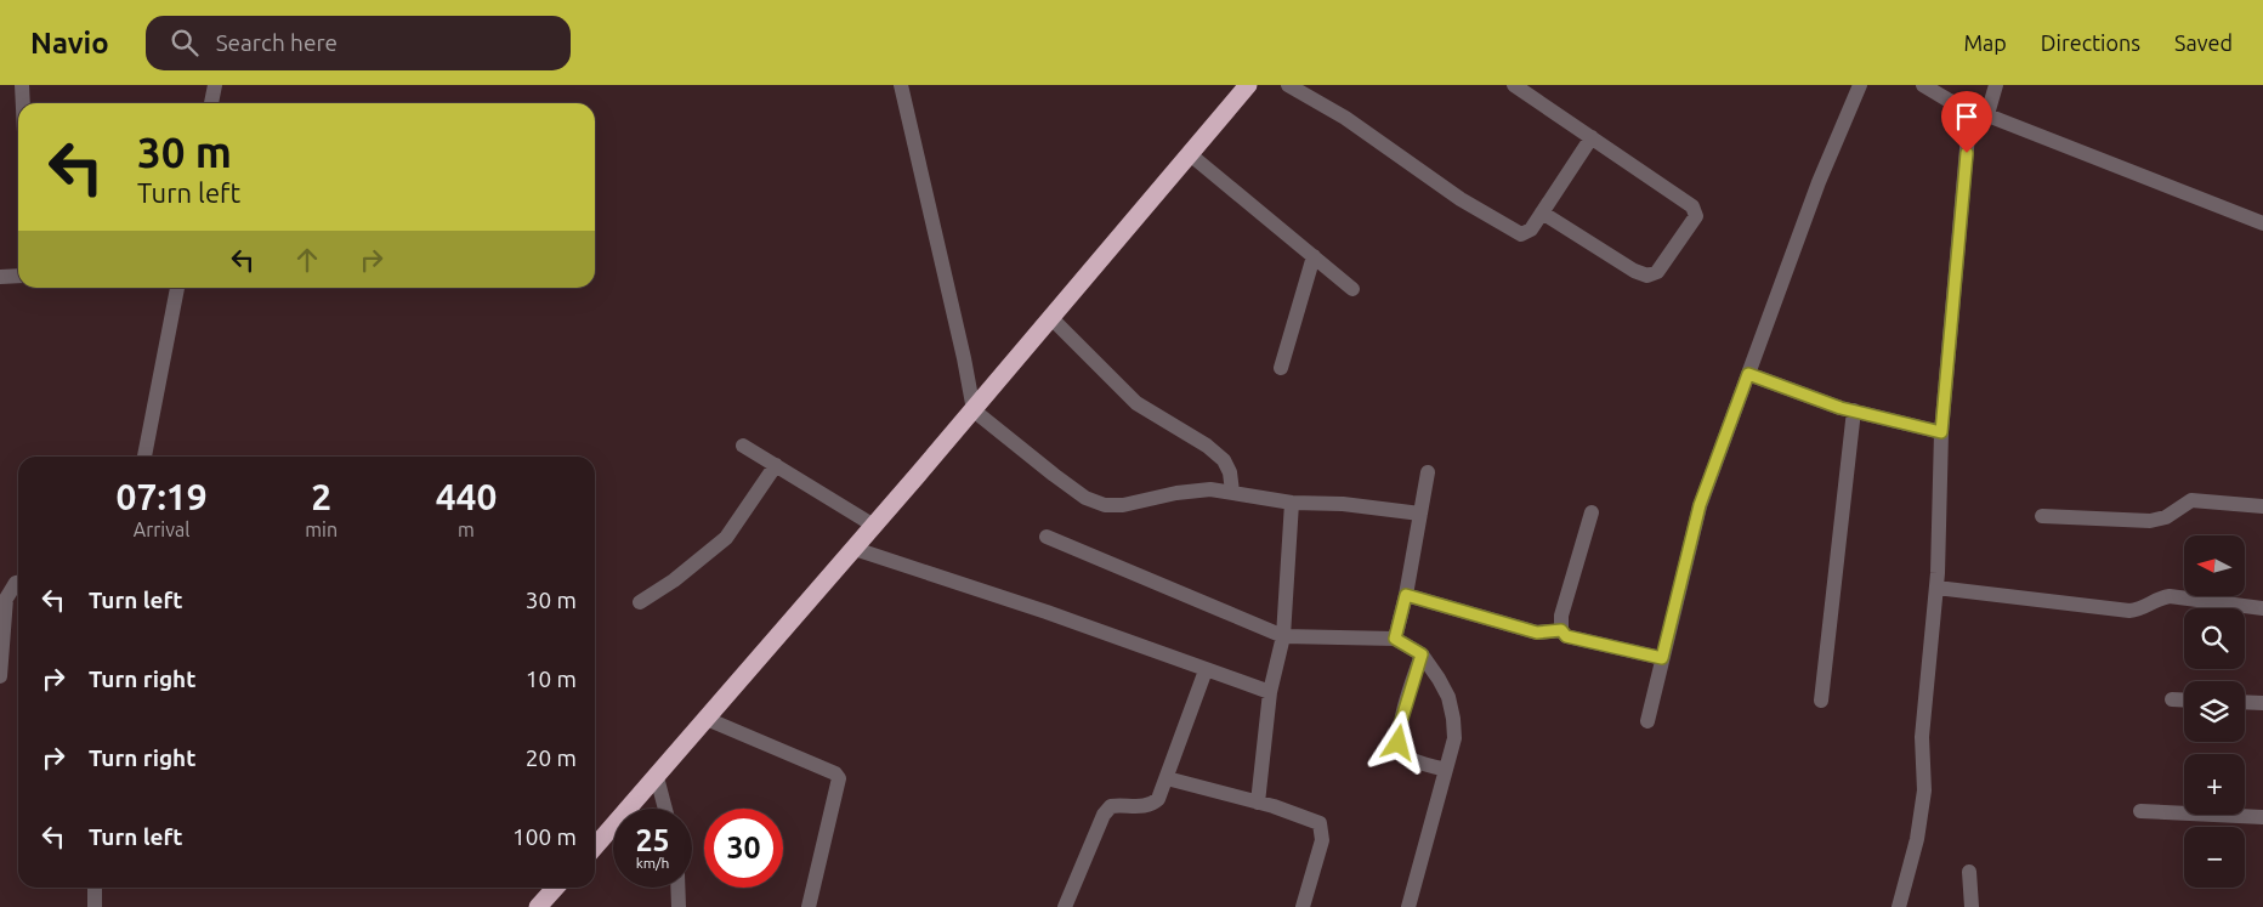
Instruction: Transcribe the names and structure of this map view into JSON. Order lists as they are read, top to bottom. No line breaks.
{"north":"left","page":{"header":"Navio","search":"Search here","nav":["Map","Directions","Saved"],"turn":["30 m","Turn left"],"eta":["07:19","Arrival","2","min","440","m"],"map_buttons":["+","−"],"list":[{"name":"Turn left","value":"30 m"},{"name":"Turn right","value":"10 m"},{"name":"Turn right","value":"20 m"},{"name":"Turn left","value":"100 m"}],"speed":"25 km/h","limit":"30"}}
